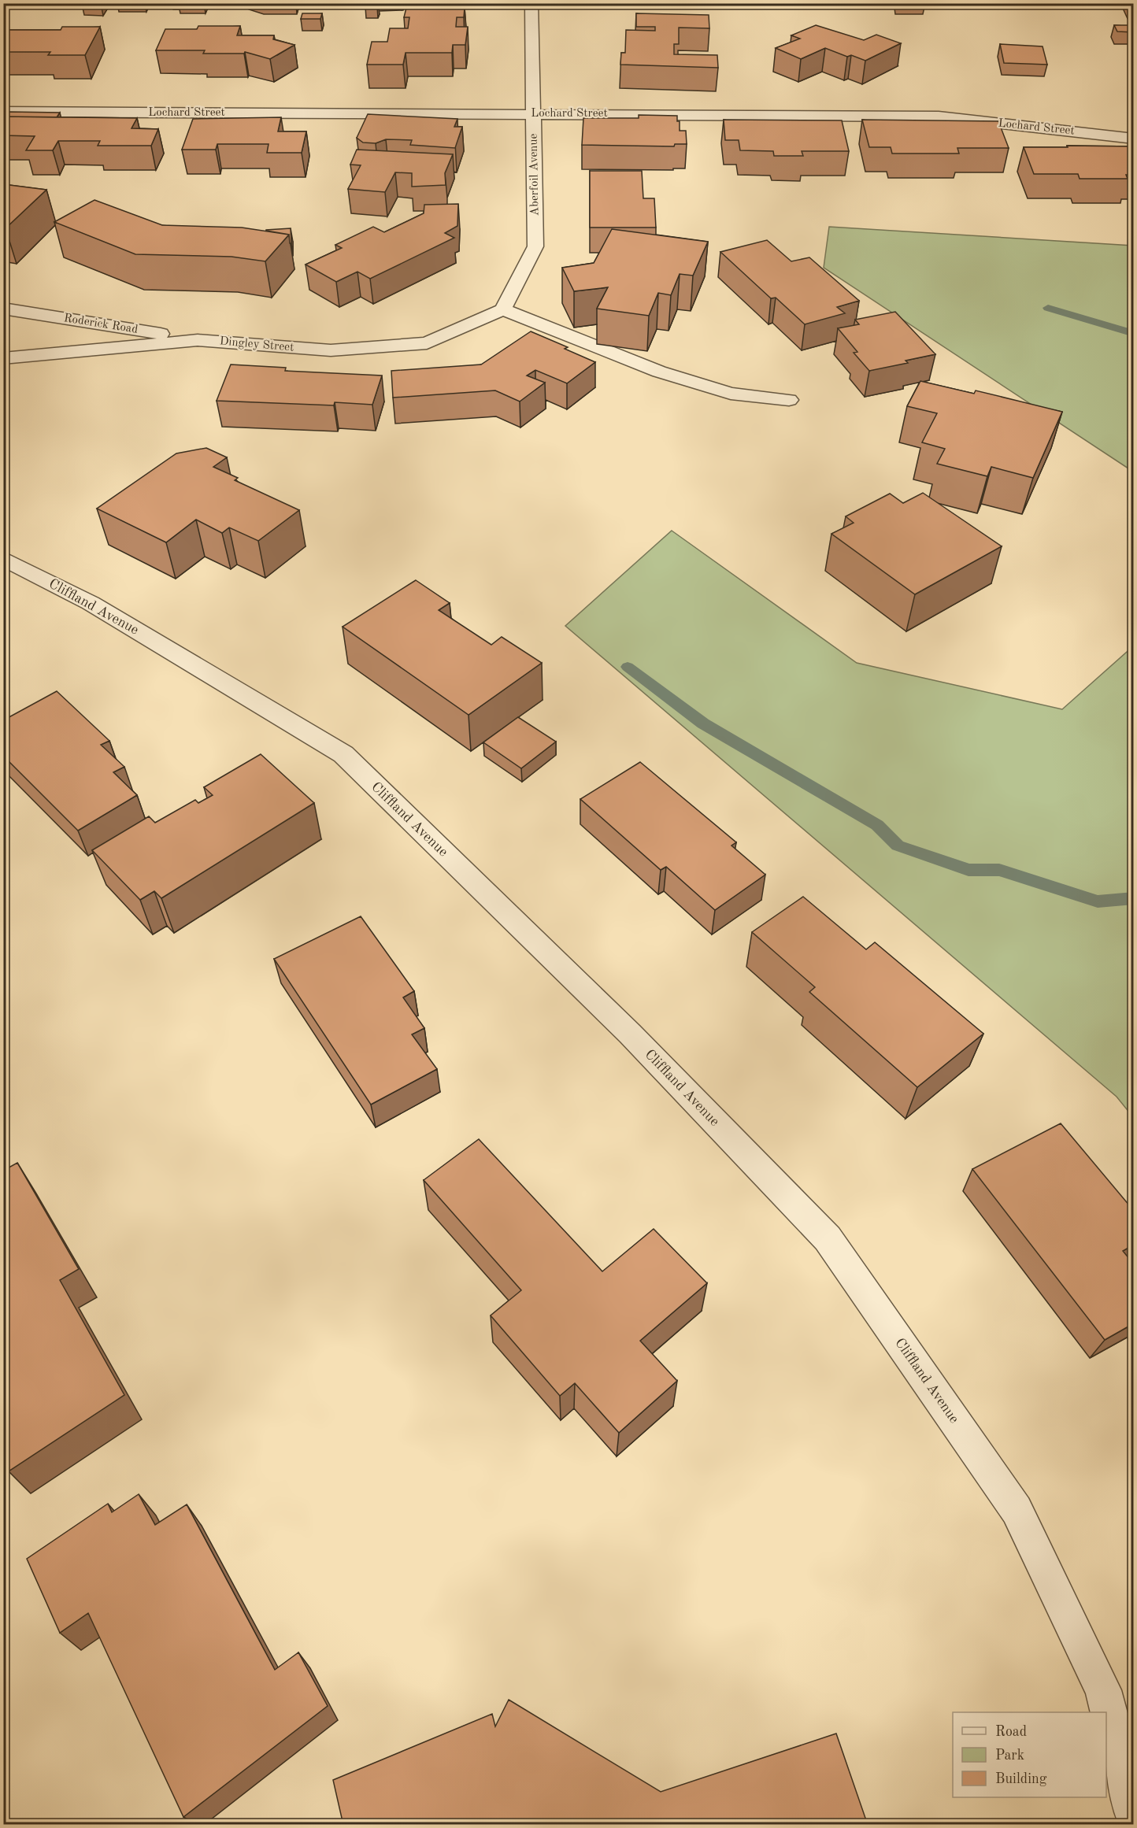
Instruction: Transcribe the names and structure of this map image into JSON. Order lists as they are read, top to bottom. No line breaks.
{"streets":{"street":["Lochard Street","Aberfoil Avenue","Roderick Road","Dingley Street","Cliffland Avenue"]},"crossings":[["Lochard Street","Aberfoil Avenue"],["Aberfoil Avenue","Dingley Street"],["Roderick Road","Dingley Street"]],"legend":["Road","Park","Building"]}
